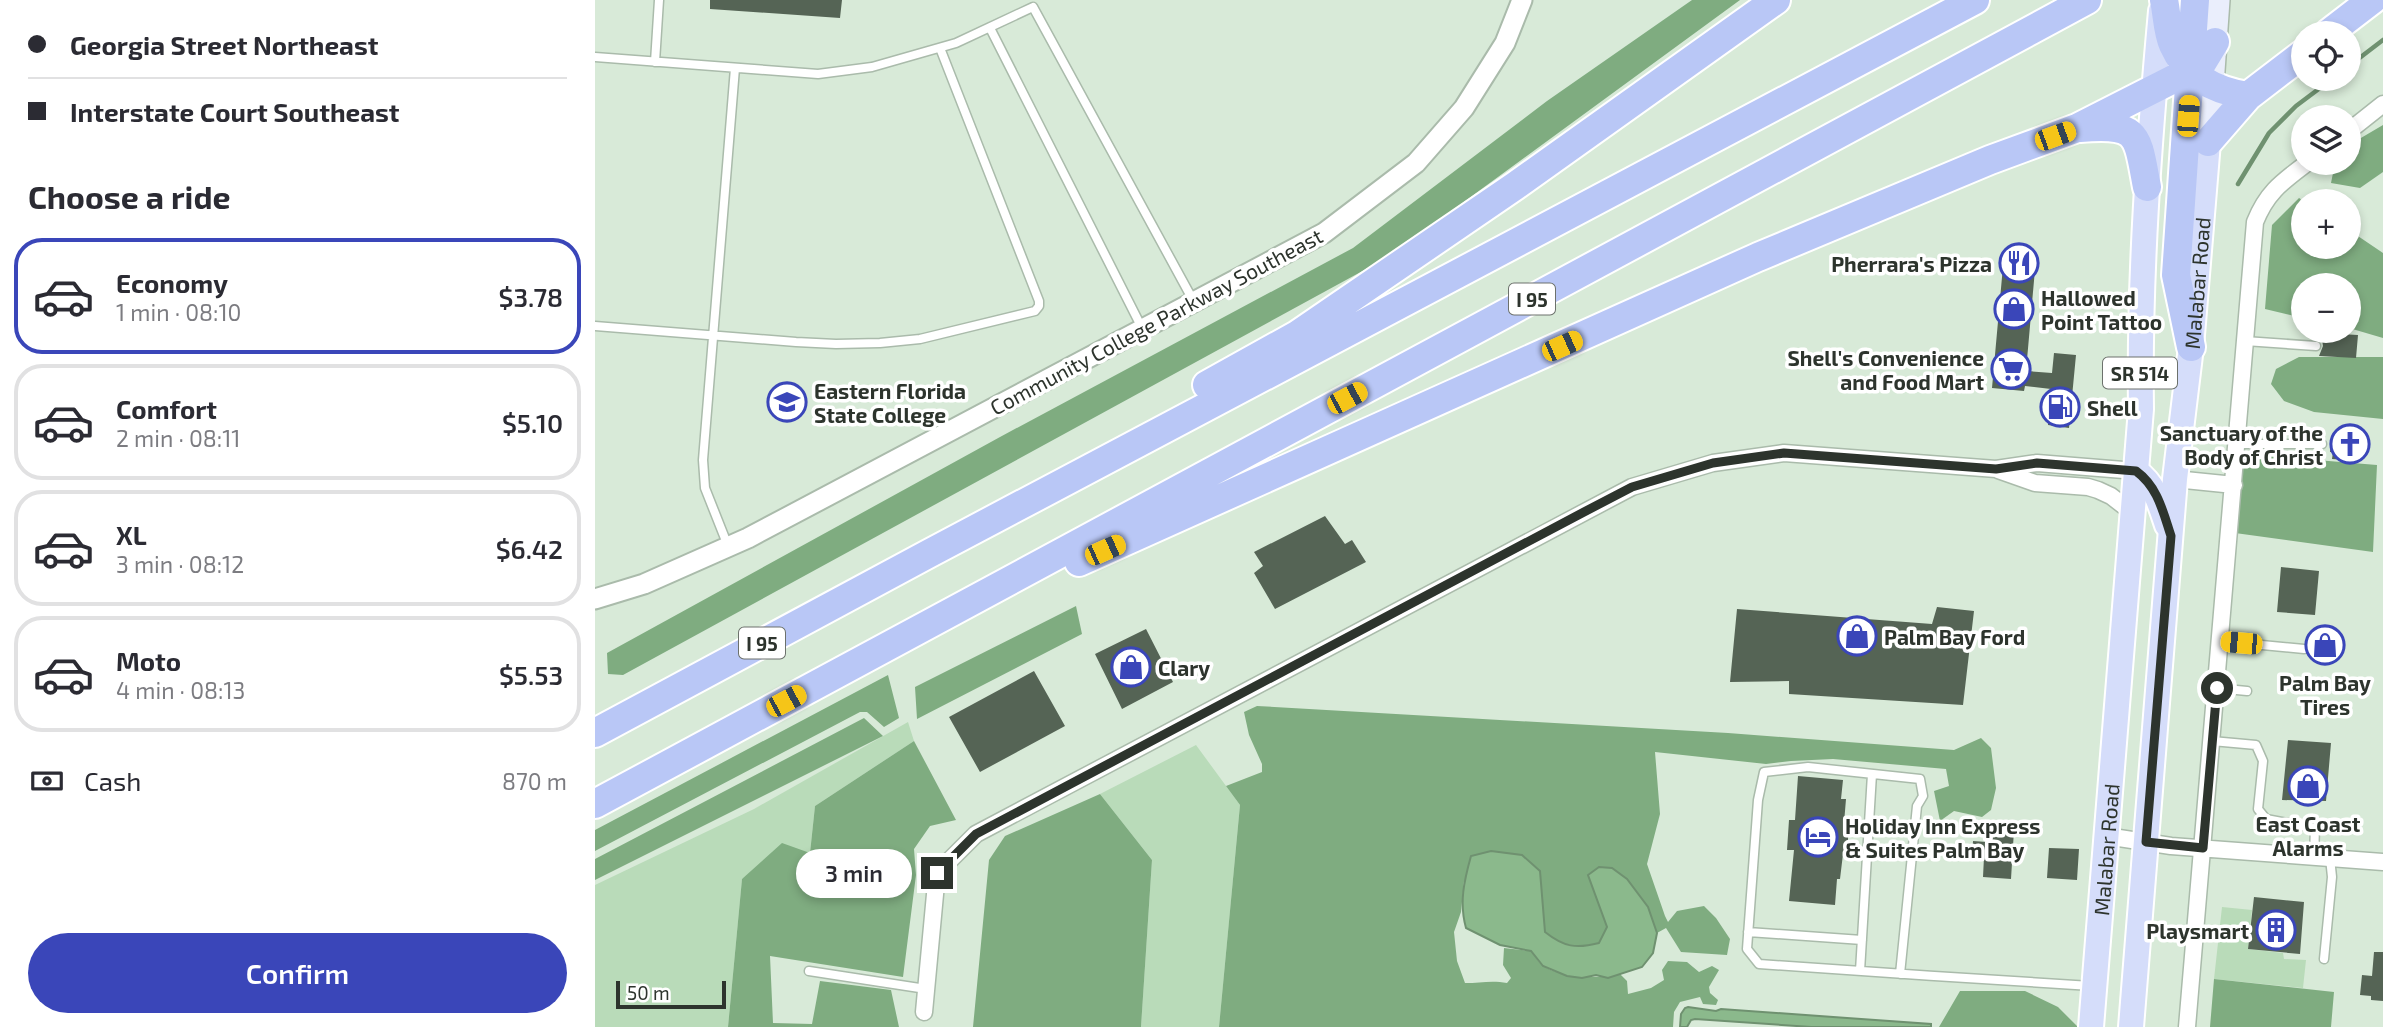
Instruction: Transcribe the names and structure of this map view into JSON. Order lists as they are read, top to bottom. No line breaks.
{"streets":{"highway":["I 95"],"main road":["Malabar Road","SR 514"],"street":["Community College Parkway Southeast"]},"places":{"restaurant":["Pherrara's Pizza"],"shop":["Hallowed Point Tattoo","Palm Bay Ford","Palm Bay Tires","Clary","East Coast Alarms"],"supermarket":["Shell's Convenience and Food Mart"],"school or university":["Eastern Florida State College"],"fuel station":["Shell"],"church":["Sanctuary of the Body of Christ"],"hotel":["Holiday Inn Express & Suites Palm Bay"],"building":["Playsmart"]},"scale_bar":"50 m","page":{"banner":["Georgia Street Northeast","Interstate Court Southeast"],"map_buttons":["+","−"],"heading":"Choose a ride","list":[{"name":"Economy","note":"1 min · 08:10","value":"$3.78"},{"name":"Comfort","note":"2 min · 08:11","value":"$5.10"},{"name":"XL","note":"3 min · 08:12","value":"$6.42"},{"name":"Moto","note":"4 min · 08:13","value":"$5.53"}],"pay":["Cash","870 m"],"bubble":"3 min","buttons":"Confirm","scale":"50 m"}}
